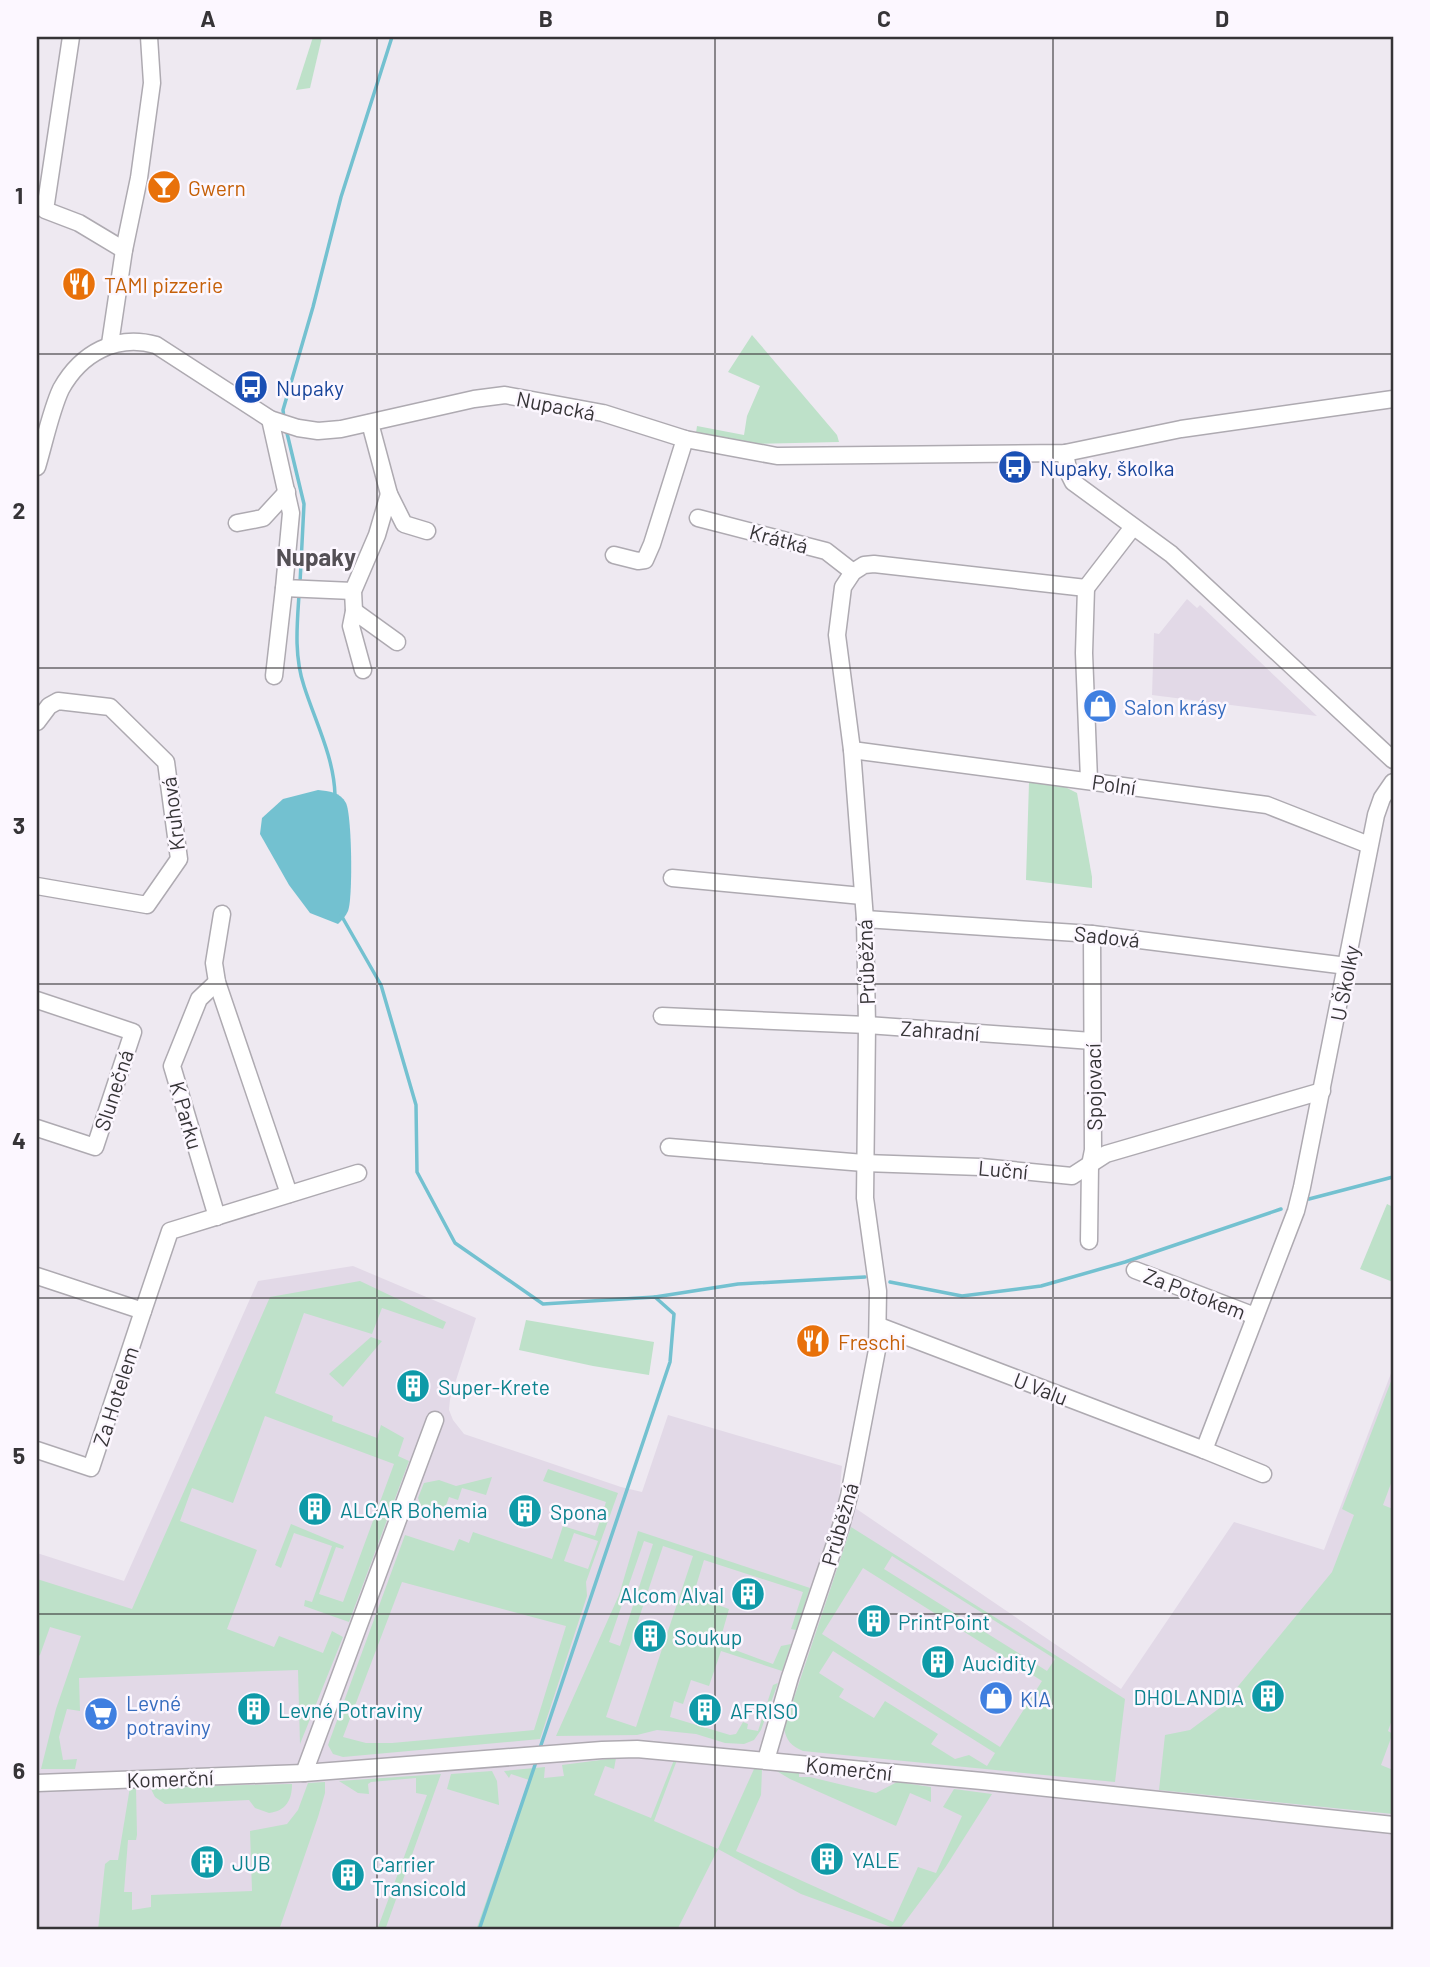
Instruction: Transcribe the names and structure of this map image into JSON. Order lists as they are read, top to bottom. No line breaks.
{"streets":{"street":["Nupacká","Krátká","Polní","Kruhová","Sadová","Průběžná","U Školky","Zahradní","Spojovací","Slunečná","K Parku","Luční","Za Potokem","U Valu","Za Hotelem","Komerční"]},"crossings":[["Krátká","Průběžná"],["Polní","Průběžná"],["Polní","U Školky"],["Sadová","Průběžná"],["Sadová","U Školky"],["Sadová","Spojovací"],["Průběžná","Zahradní"],["Průběžná","Luční"],["Průběžná","U Valu"],["Průběžná","Komerční"],["U Školky","Luční"],["U Školky","Za Potokem"],["Zahradní","Spojovací"],["Spojovací","Luční"]],"districts":["Nupaky"],"places":{"bar":["Gwern"],"restaurant":["TAMI pizzerie","Freschi"],"bus stop":["Nupaky","Nupaky, školka"],"shop":["Salon krásy","KIA"],"building":["Super-Krete","ALCAR Bohemia","Spona","Alcom Alval","PrintPoint","Soukup","Aucidity","DHOLANDIA","Levné Potraviny","AFRISO","YALE","JUB","Carrier Transicold"],"supermarket":["Levné potraviny"]},"grid":{"columns":["A","B","C","D"],"rows":["1","2","3","4","5","6"]}}
